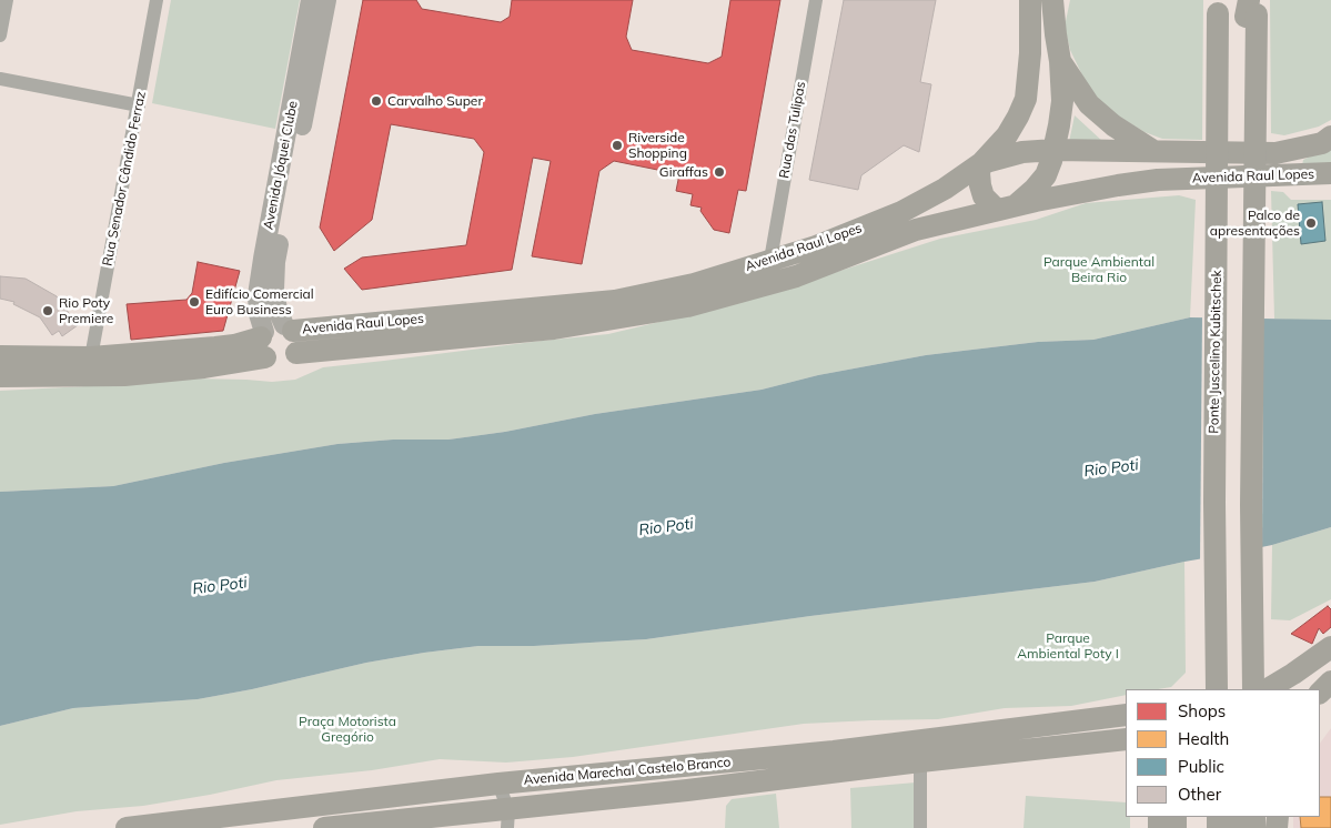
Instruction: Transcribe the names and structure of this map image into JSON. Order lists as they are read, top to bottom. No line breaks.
{"streets":{"main road":["Avenida Jóquei Clube","Avenida Raul Lopes","Ponte Juscelino Kubitschek","Avenida Marechal Castelo Branco"],"street":["Rua das Tulipas","Rua Senador Cândido Ferraz"]},"crossings":[["Rua das Tulipas","Avenida Raul Lopes"],["Avenida Jóquei Clube","Avenida Raul Lopes"],["Avenida Raul Lopes","Rua Senador Cândido Ferraz"]],"water":["Rio Poti"],"parks":["Parque Ambiental Beira Rio","Parque Ambiental Poty I","Praça Motorista Gregório"],"places":["Carvalho Super","Riverside Shopping","Giraffas","Palco de apresentações","Edifício Comercial Euro Business","Rio Poty Premiere"],"legend":["Shops","Health","Public","Other"]}
